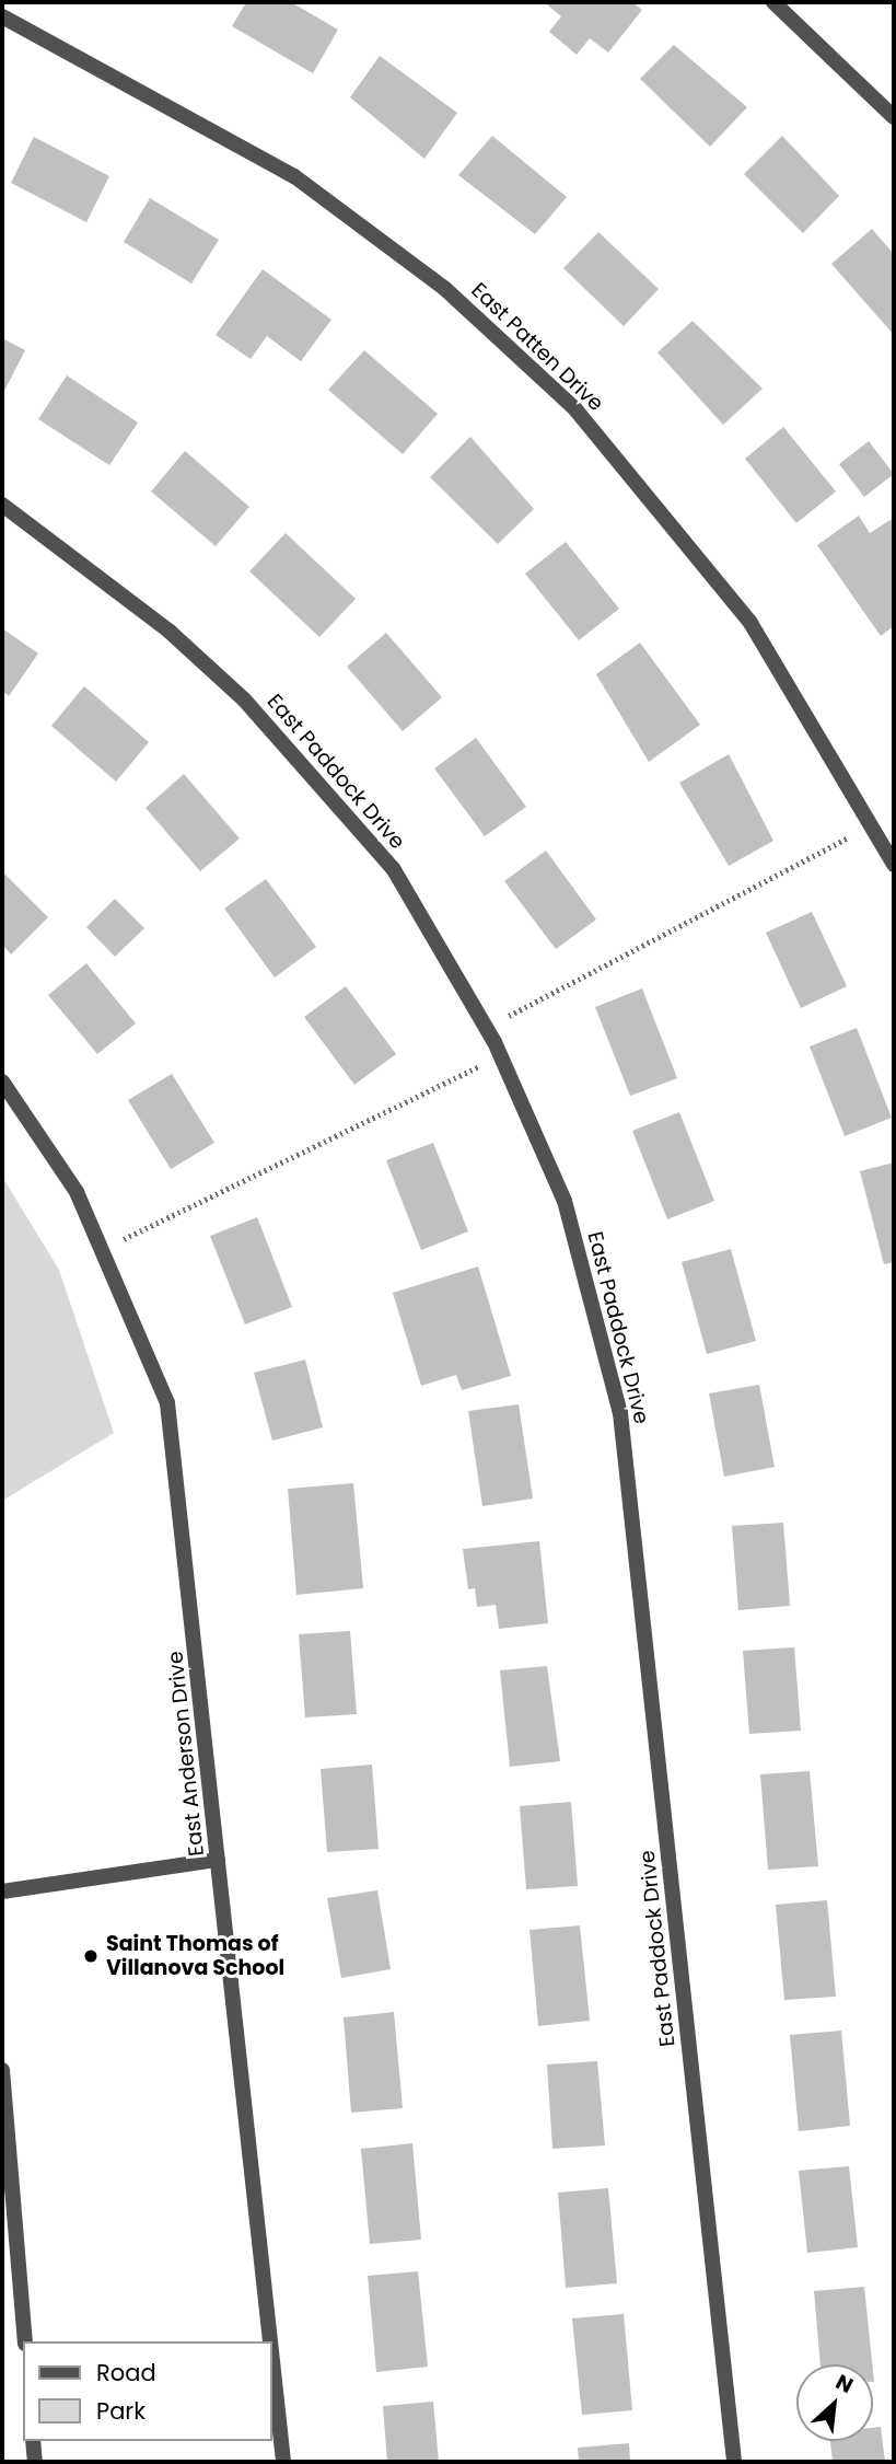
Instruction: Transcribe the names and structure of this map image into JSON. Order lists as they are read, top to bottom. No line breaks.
{"streets":{"street":["East Patten Drive","East Paddock Drive","East Anderson Drive"]},"places":["Saint Thomas of Villanova School"],"legend":["Road","Park"],"north":"top right"}
